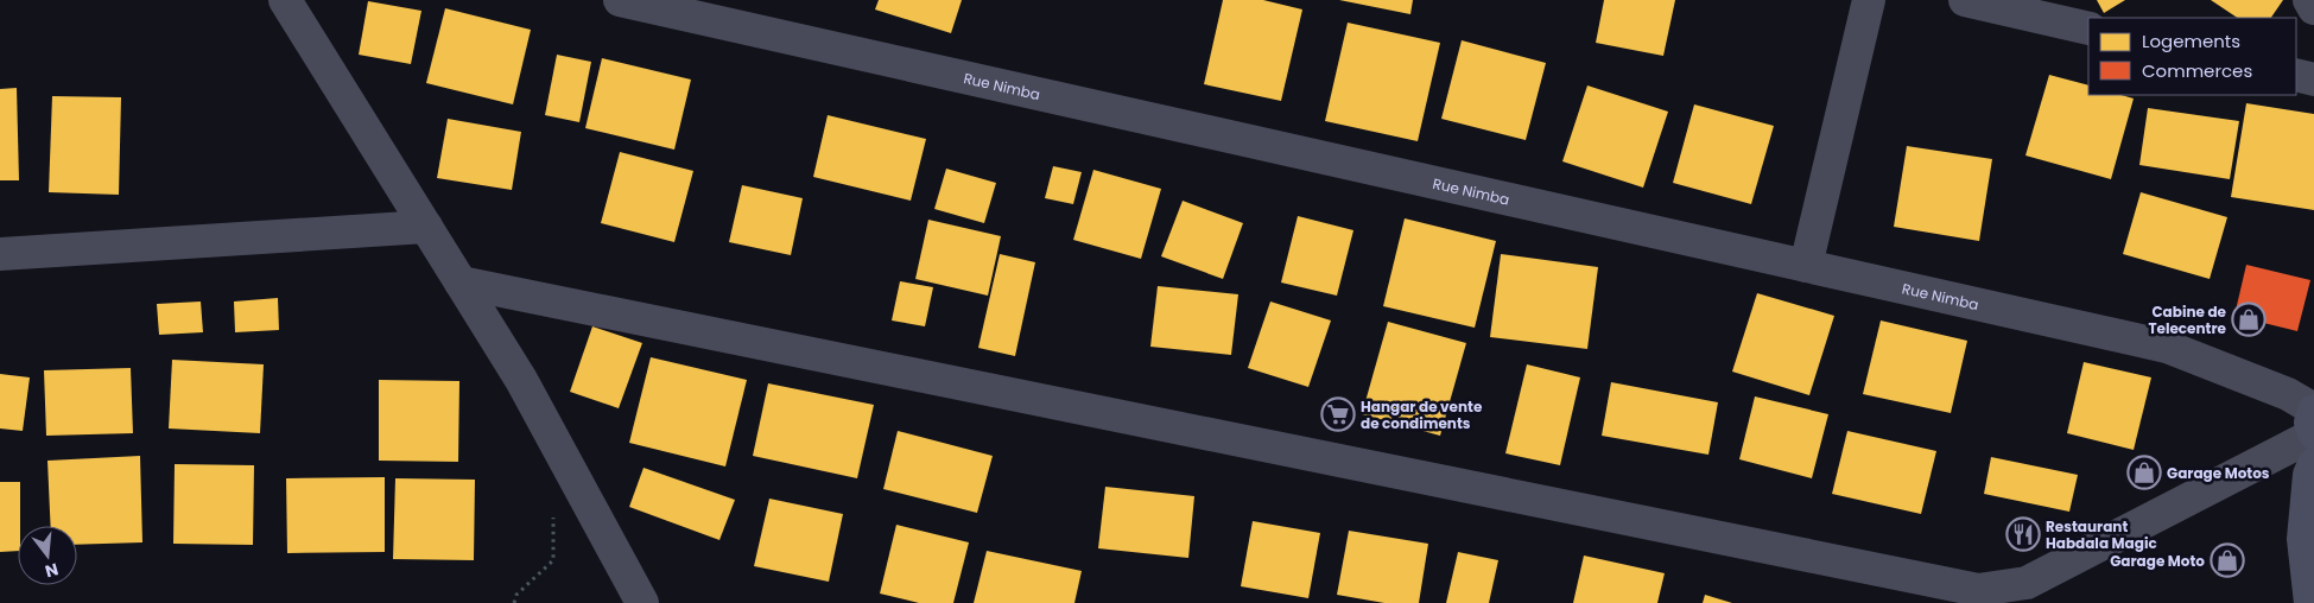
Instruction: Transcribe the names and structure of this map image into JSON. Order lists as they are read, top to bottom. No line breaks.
{"streets":{"street":["Rue Nimba"]},"places":{"shop":["Cabine de Telecentre","Garage Motos","Garage Moto"],"supermarket":["Hangar de vente de condiments"],"restaurant":["Restaurant Habdala Magic"]},"legend":["Logements","Commerces"],"north":"bottom"}
